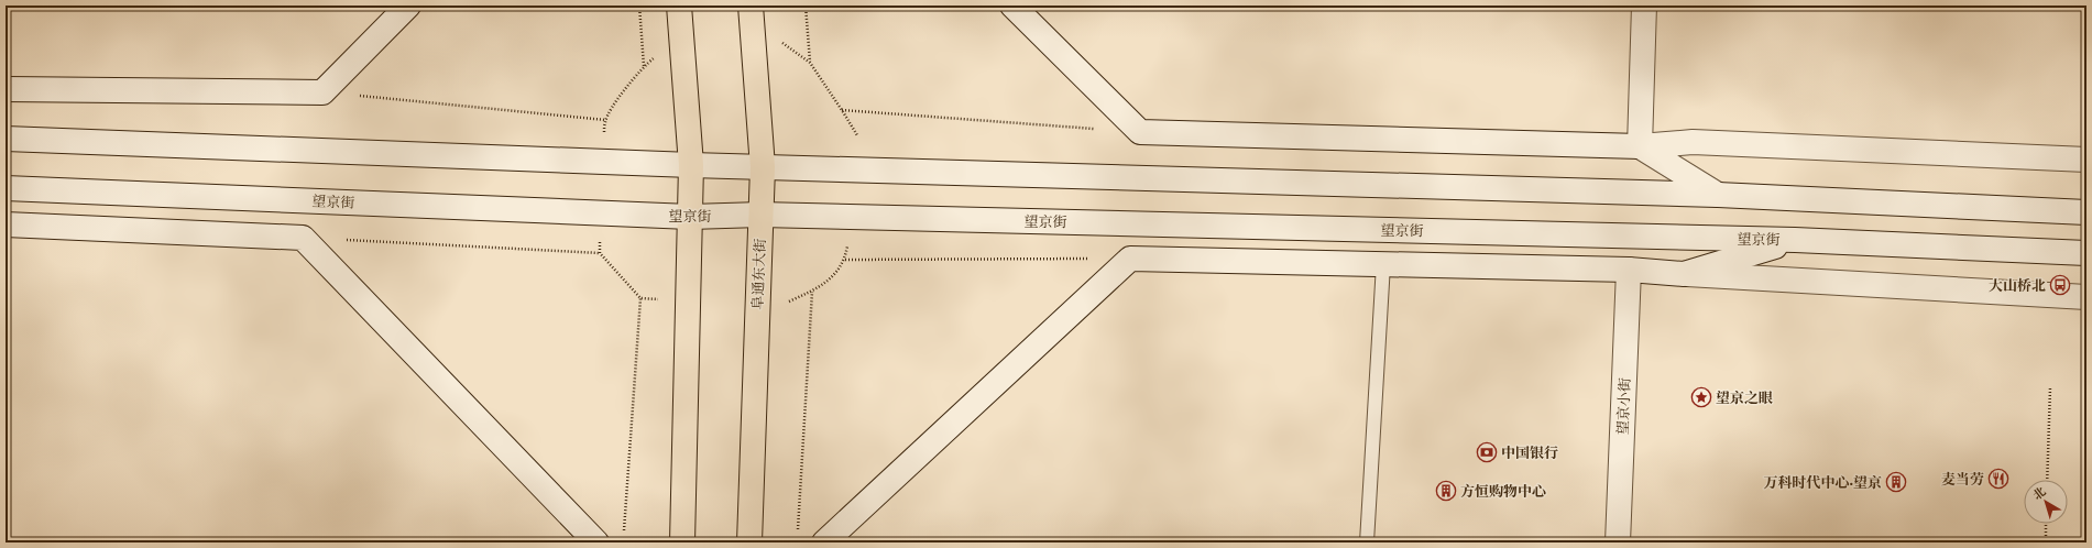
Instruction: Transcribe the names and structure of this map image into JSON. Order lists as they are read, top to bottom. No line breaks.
{"streets":{"main road":["阜通东大街"],"street":["望京街","望京小街"]},"crossings":[["望京街","阜通东大街"]],"places":{"bus stop":["大山桥北"],"place":["望京之眼"],"bank":["中国银行"],"restaurant":["麦当劳"],"building":["万科时代中心·望京","方恒购物中心"]},"north":"top left"}
